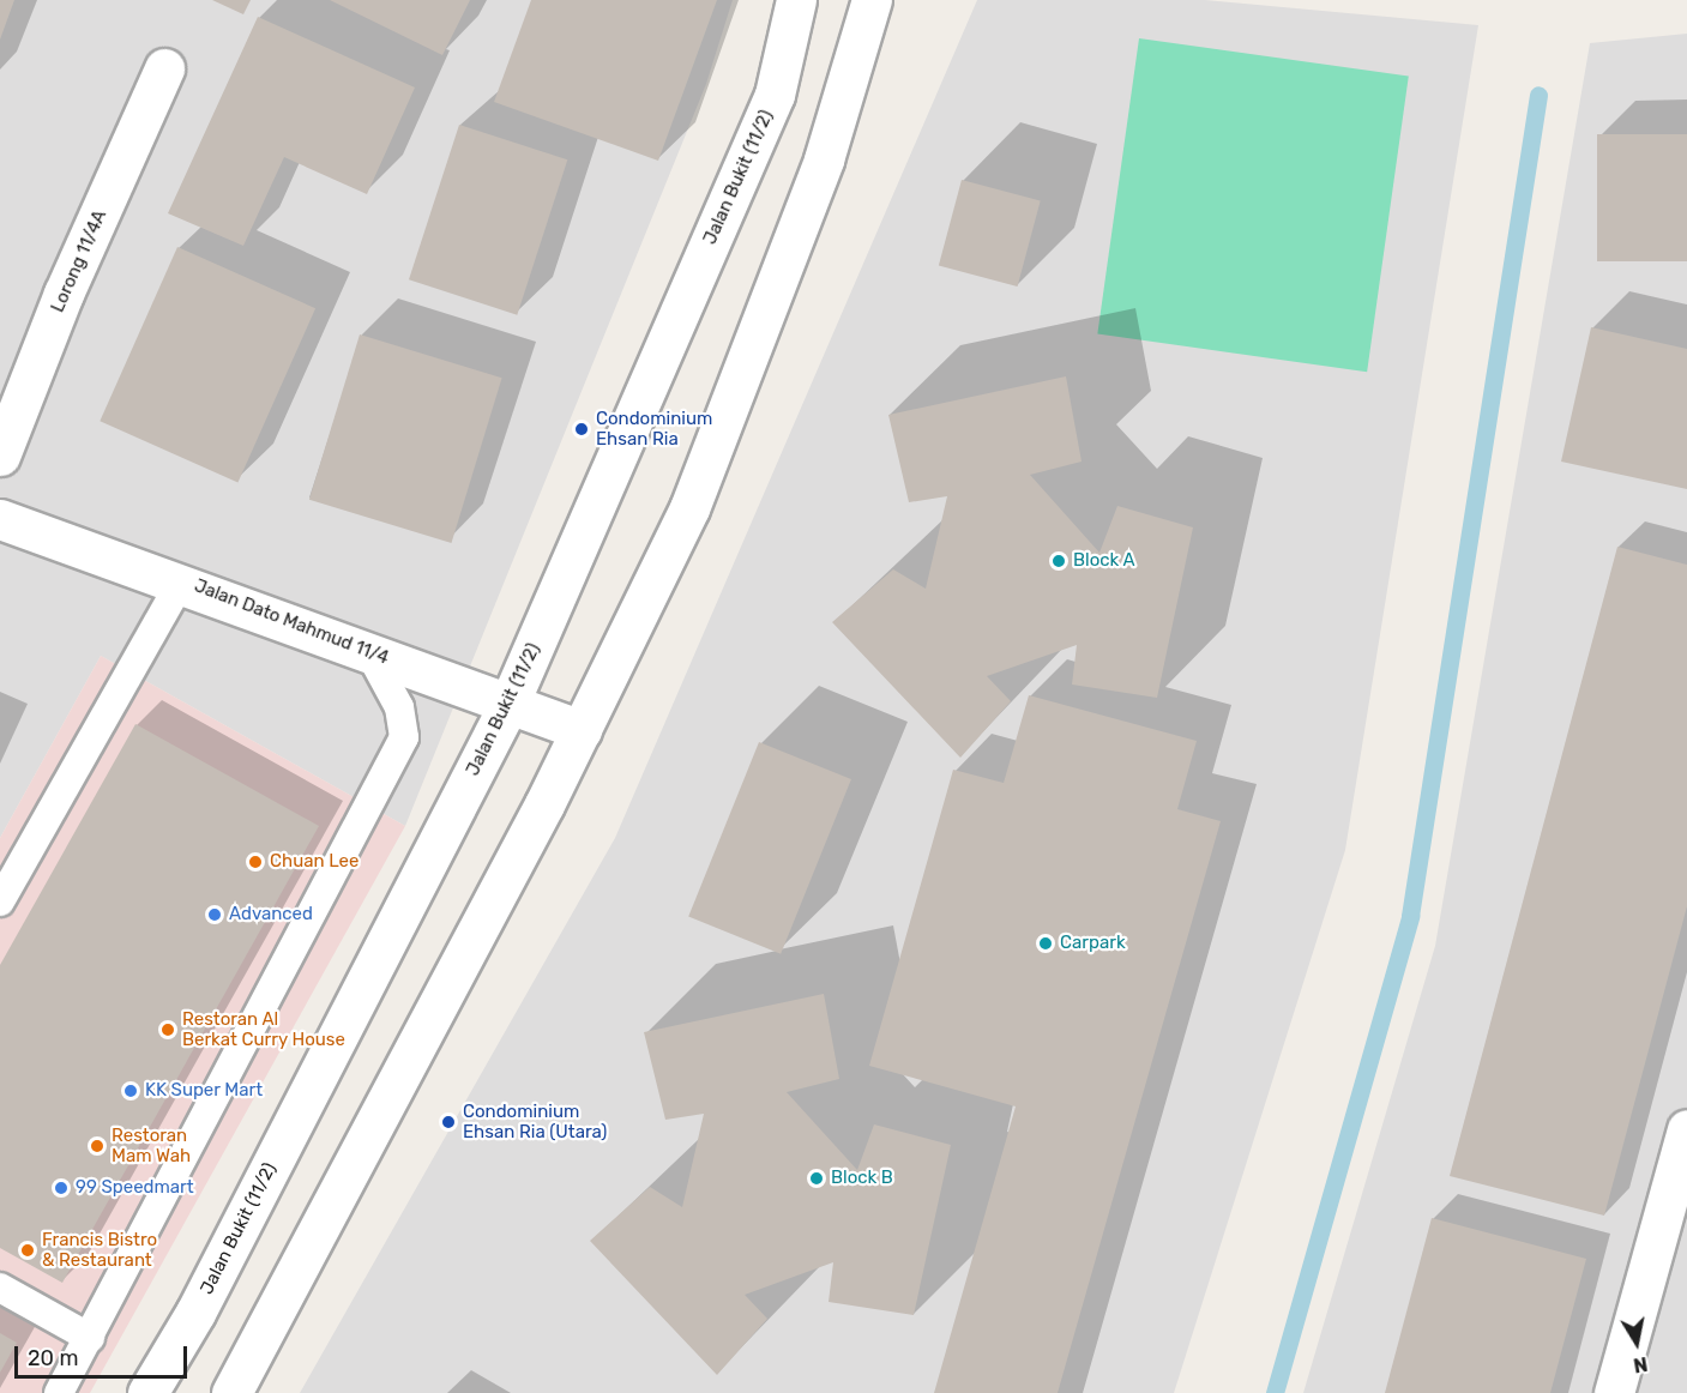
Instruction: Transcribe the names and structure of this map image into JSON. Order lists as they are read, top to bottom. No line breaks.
{"streets":{"street":["Jalan Bukit (11/2)","Lorong 11/4A","Jalan Dato Mahmud 11/4"]},"crossings":[["Jalan Bukit (11/2)","Jalan Dato Mahmud 11/4"]],"places":["Condominium Ehsan Ria","Block A","Chuan Lee","Advanced","Carpark","Restoran Al Berkat Curry House","KK Super Mart","Condominium Ehsan Ria (Utara)","Restoran Mam Wah","Block B","99 Speedmart","Francis Bistro & Restaurant"],"scale_bar":"20 m","north":"bottom"}
